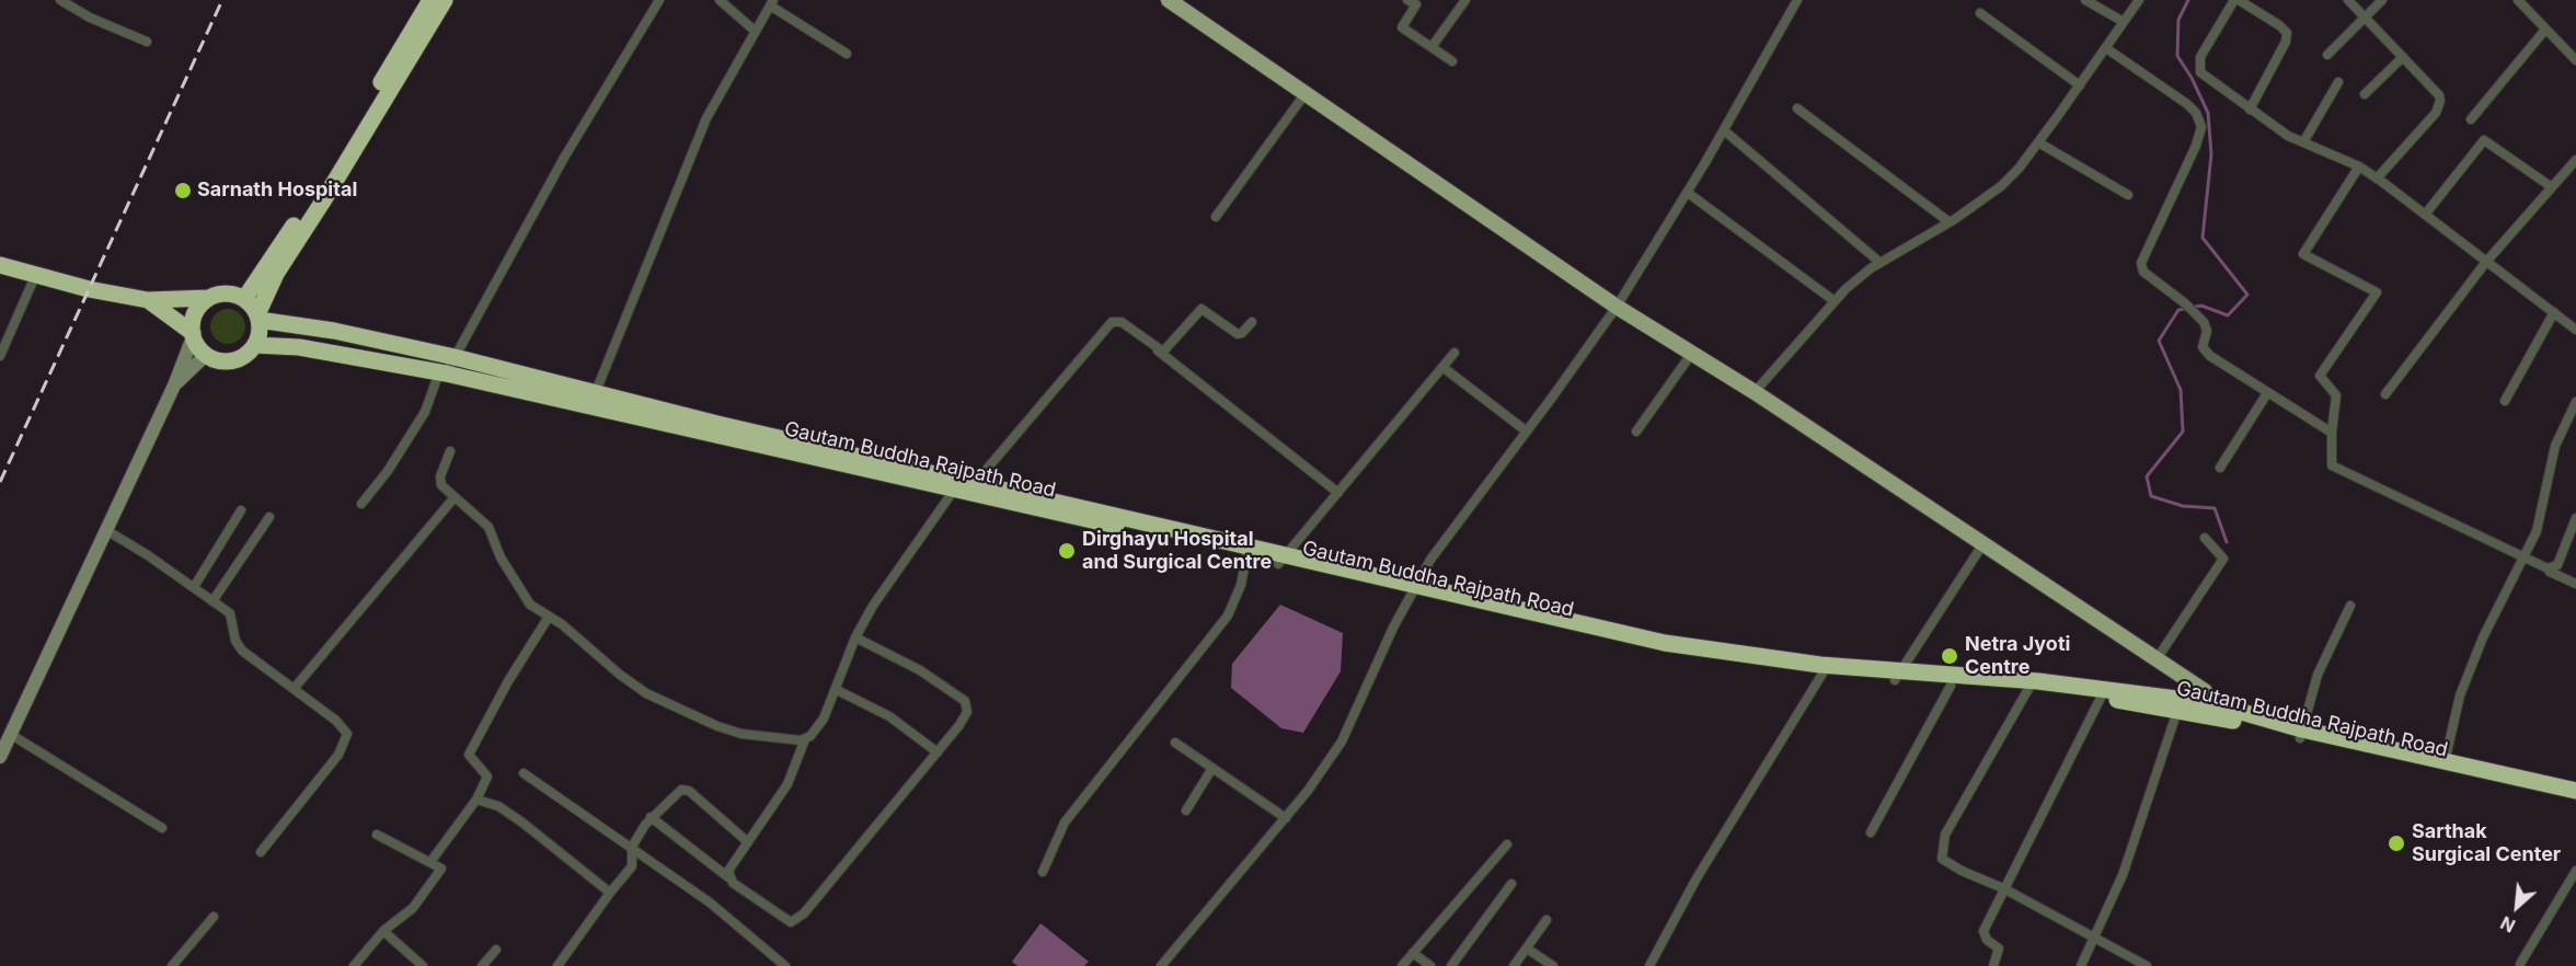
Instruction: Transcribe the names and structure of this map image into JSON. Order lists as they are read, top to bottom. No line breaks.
{"streets":{"highway":["Gautam Buddha Rajpath Road"]},"places":["Sarnath Hospital","Dirghayu Hospital and Surgical Centre","Netra Jyoti Centre","Sarthak Surgical Center"],"north":"bottom left"}
